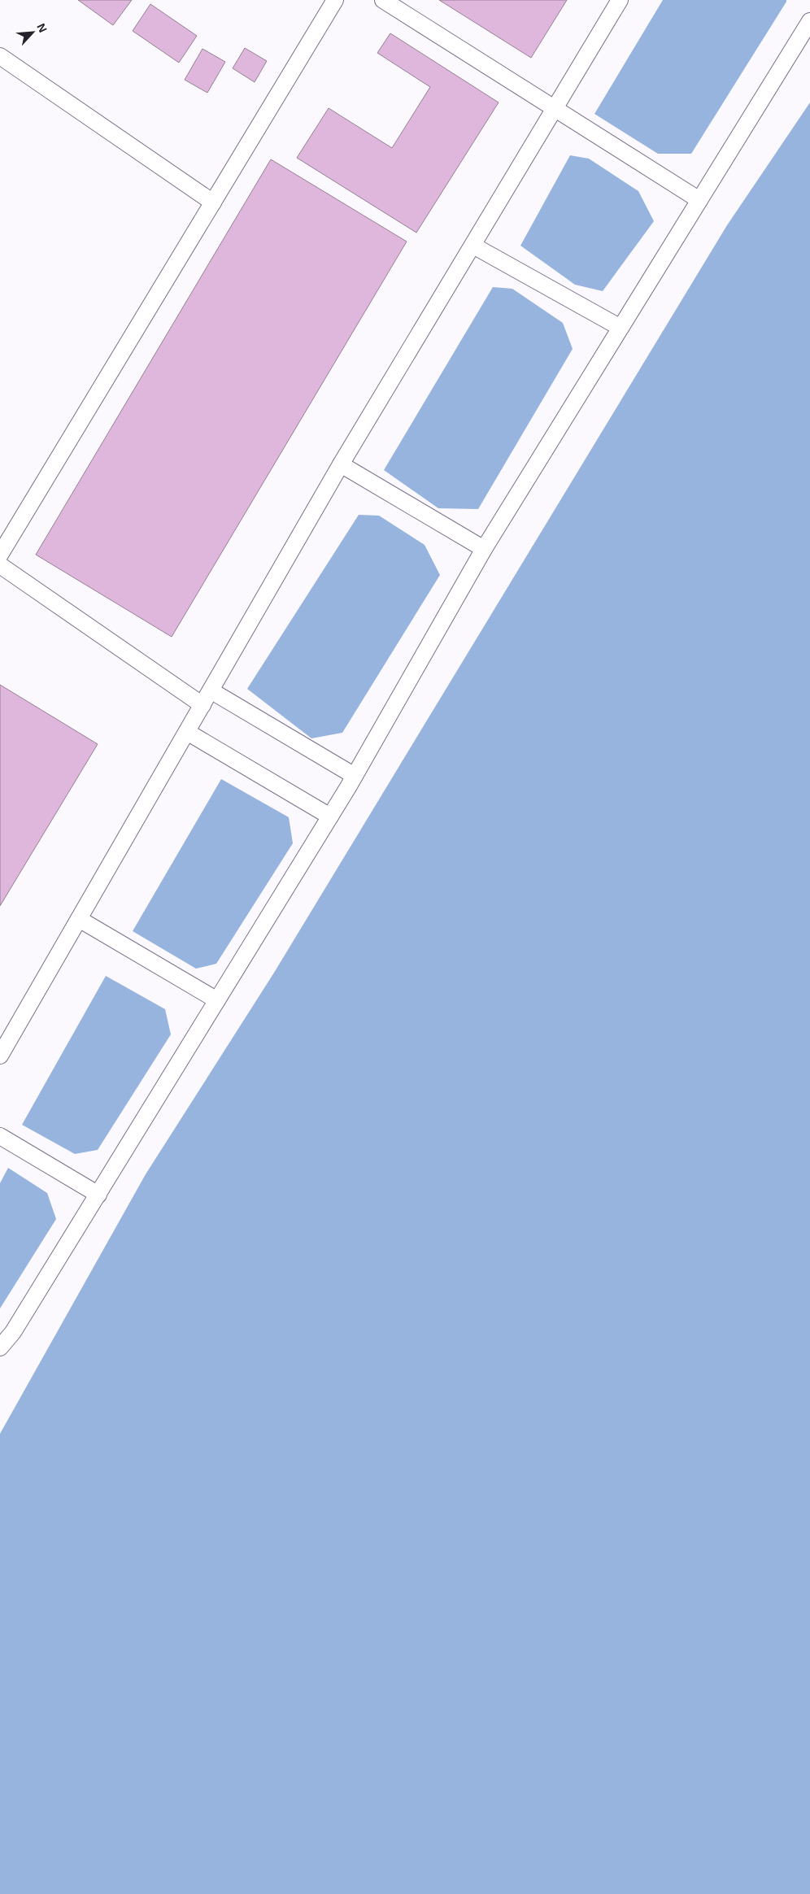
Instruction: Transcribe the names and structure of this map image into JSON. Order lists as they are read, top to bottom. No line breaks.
{"north":"top right"}
